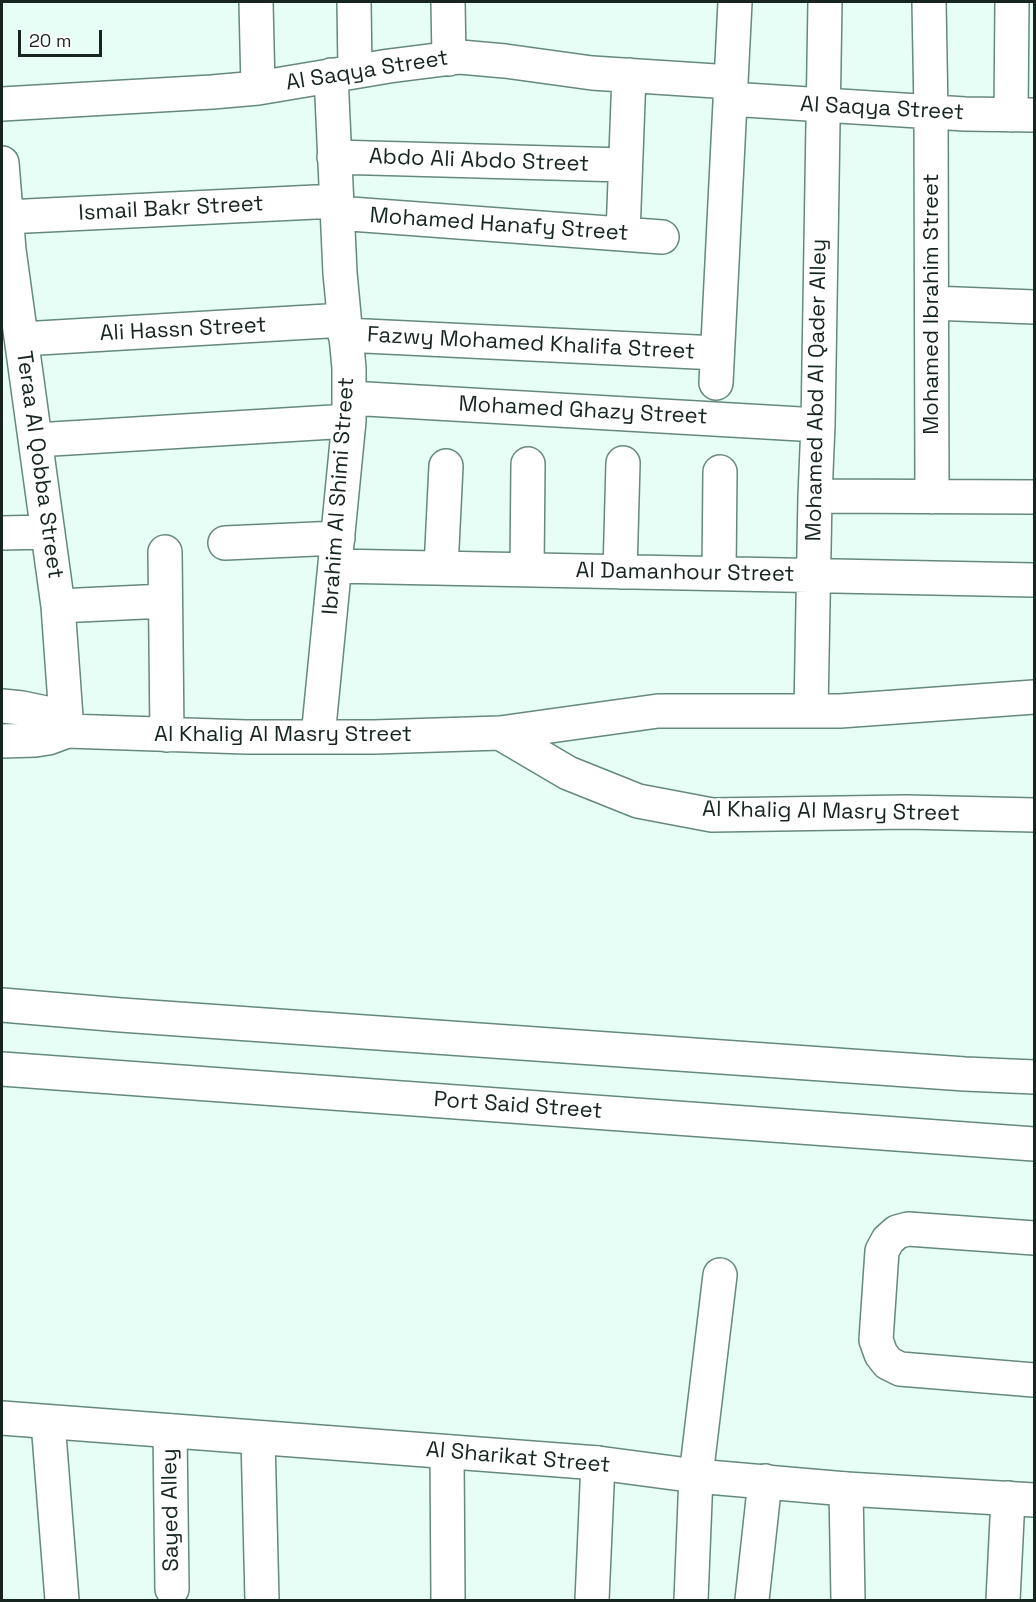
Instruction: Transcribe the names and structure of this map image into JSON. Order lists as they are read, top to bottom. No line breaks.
{"streets":{"street":["Al Saqya Street","Abdo Ali Abdo Street","Ismail Bakr Street","Mohamed Hanafy Street","Mohamed Ibrahim Street","Ali Hassn Street","Fazwy Mohamed Khalifa Street","Mohamed Abd Al Qader Alley","Mohamed Ghazy Street","Teraa Al Qobba Street","Ibrahim Al Shimi Street","Al Damanhour Street","Al Khalig Al Masry Street","Port Said Street","Al Sharikat Street","Sayed Alley"]},"crossings":[["Al Saqya Street","Mohamed Ibrahim Street"],["Al Saqya Street","Fazwy Mohamed Khalifa Street"],["Al Saqya Street","Mohamed Abd Al Qader Alley"],["Al Saqya Street","Ibrahim Al Shimi Street"],["Abdo Ali Abdo Street","Ibrahim Al Shimi Street"],["Ismail Bakr Street","Mohamed Hanafy Street"],["Ismail Bakr Street","Teraa Al Qobba Street"],["Ismail Bakr Street","Ibrahim Al Shimi Street"],["Mohamed Hanafy Street","Ibrahim Al Shimi Street"],["Ali Hassn Street","Fazwy Mohamed Khalifa Street"],["Ali Hassn Street","Teraa Al Qobba Street"],["Ali Hassn Street","Ibrahim Al Shimi Street"],["Fazwy Mohamed Khalifa Street","Ibrahim Al Shimi Street"],["Mohamed Abd Al Qader Alley","Mohamed Ghazy Street"],["Mohamed Abd Al Qader Alley","Al Damanhour Street"],["Mohamed Abd Al Qader Alley","Al Khalig Al Masry Street"],["Mohamed Ghazy Street","Teraa Al Qobba Street"],["Mohamed Ghazy Street","Ibrahim Al Shimi Street"],["Teraa Al Qobba Street","Al Khalig Al Masry Street"],["Ibrahim Al Shimi Street","Al Damanhour Street"],["Ibrahim Al Shimi Street","Al Khalig Al Masry Street"],["Al Sharikat Street","Sayed Alley"]],"scale_bar":"20 m"}
